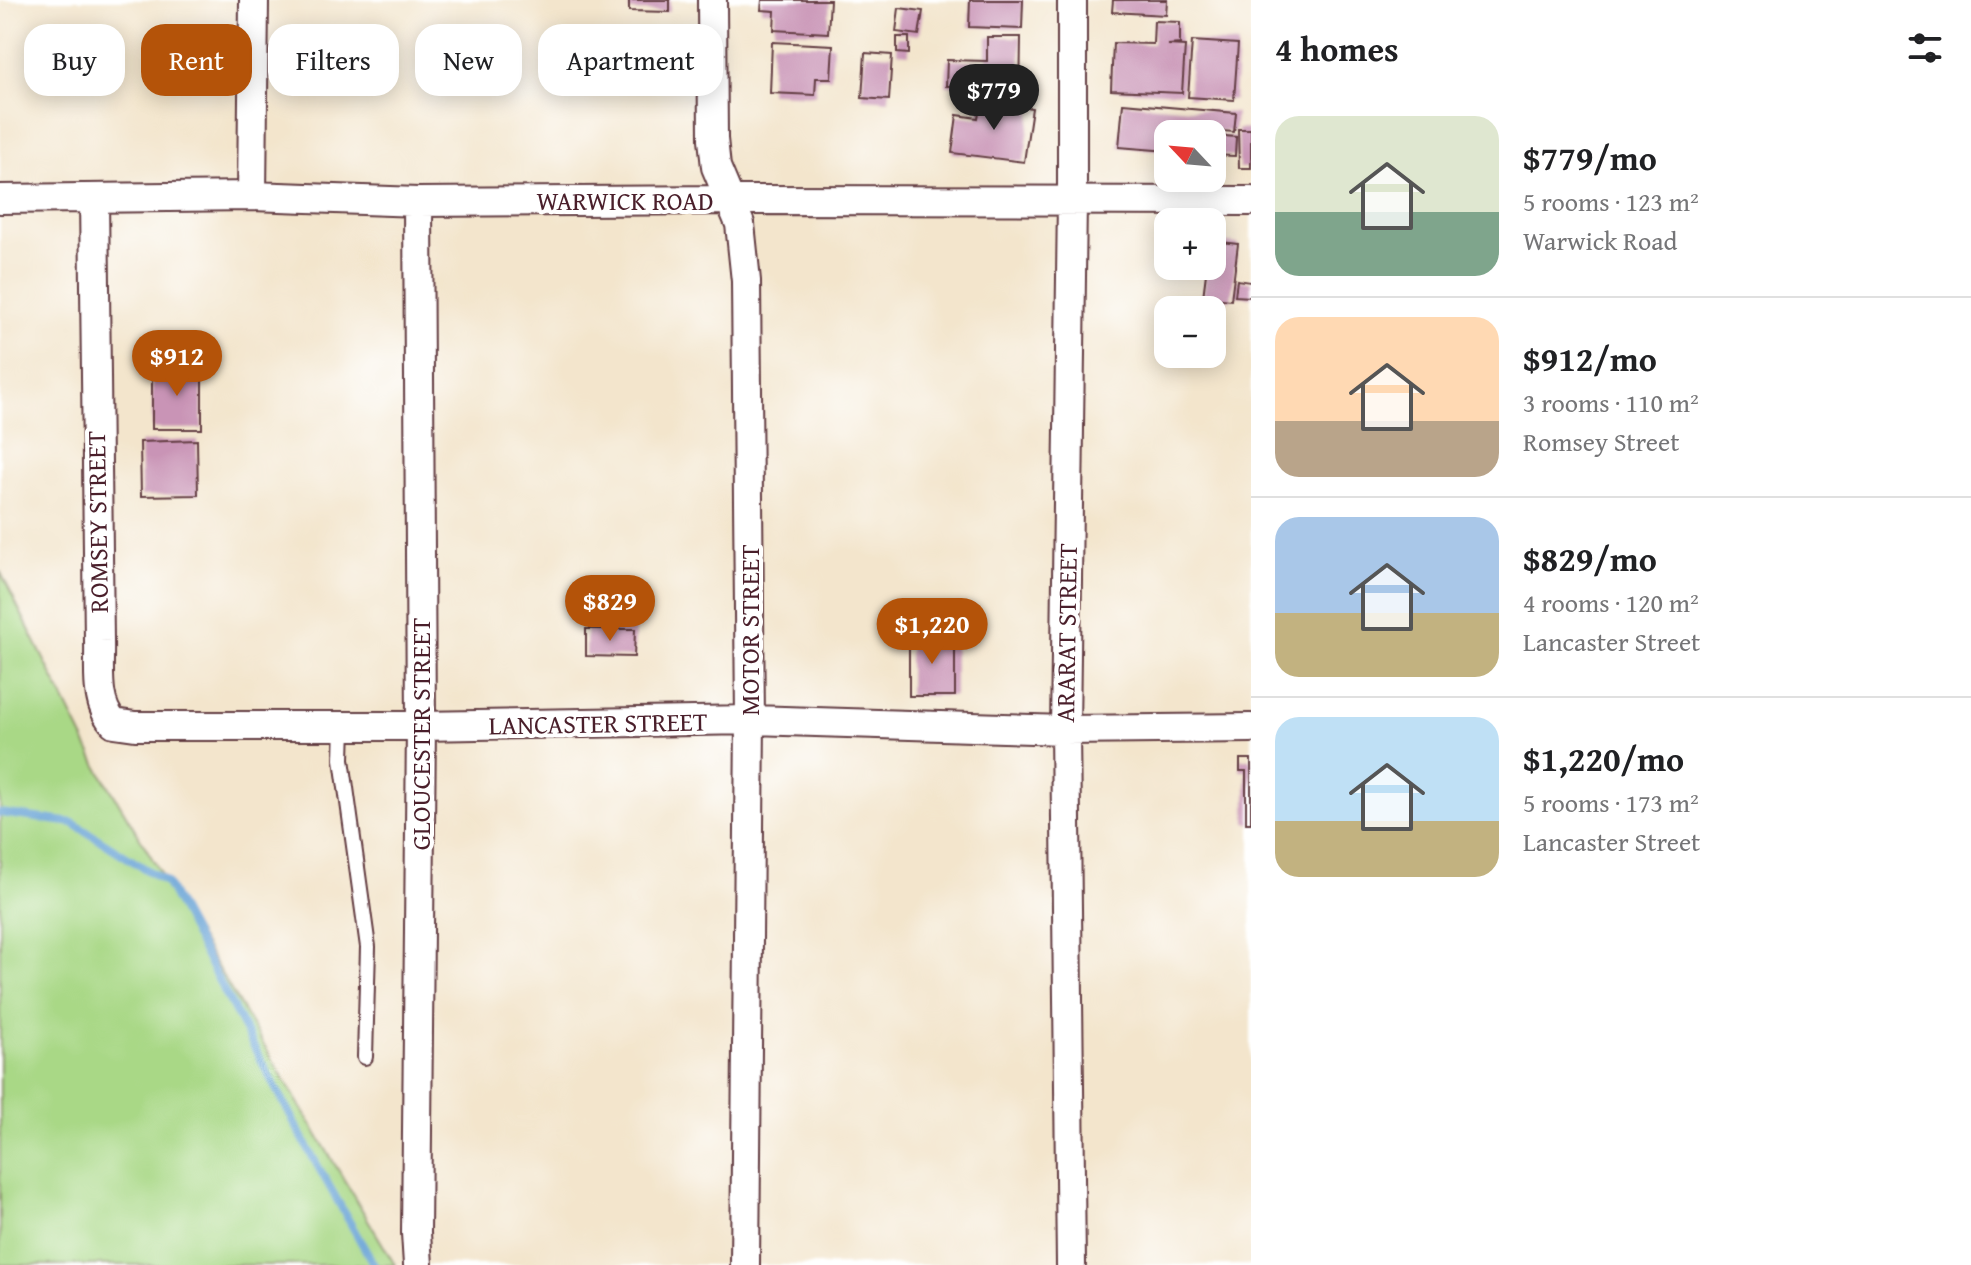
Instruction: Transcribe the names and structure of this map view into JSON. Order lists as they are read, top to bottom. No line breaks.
{"streets":{"street":["WARWICK ROAD","ROMSEY STREET","MOTOR STREET","ARARAT STREET","LANCASTER STREET","GLOUCESTER STREET"]},"crossings":[["WARWICK ROAD","ROMSEY STREET"],["WARWICK ROAD","MOTOR STREET"],["WARWICK ROAD","ARARAT STREET"],["WARWICK ROAD","GLOUCESTER STREET"],["ROMSEY STREET","LANCASTER STREET"],["MOTOR STREET","LANCASTER STREET"],["ARARAT STREET","LANCASTER STREET"],["LANCASTER STREET","GLOUCESTER STREET"]],"north":"top left","page":{"heading":"4 homes","chip":["Buy","Rent","Filters","New","Apartment"],"price":["$779","$912","$829","$1,220"],"list":[{"name":"$779/mo","note":"5 rooms · 123 m² · Warwick Road"},{"name":"$912/mo","note":"3 rooms · 110 m² · Romsey Street"},{"name":"$829/mo","note":"4 rooms · 120 m² · Lancaster Street"},{"name":"$1,220/mo","note":"5 rooms · 173 m² · Lancaster Street"}],"map_buttons":["+","−"]}}
